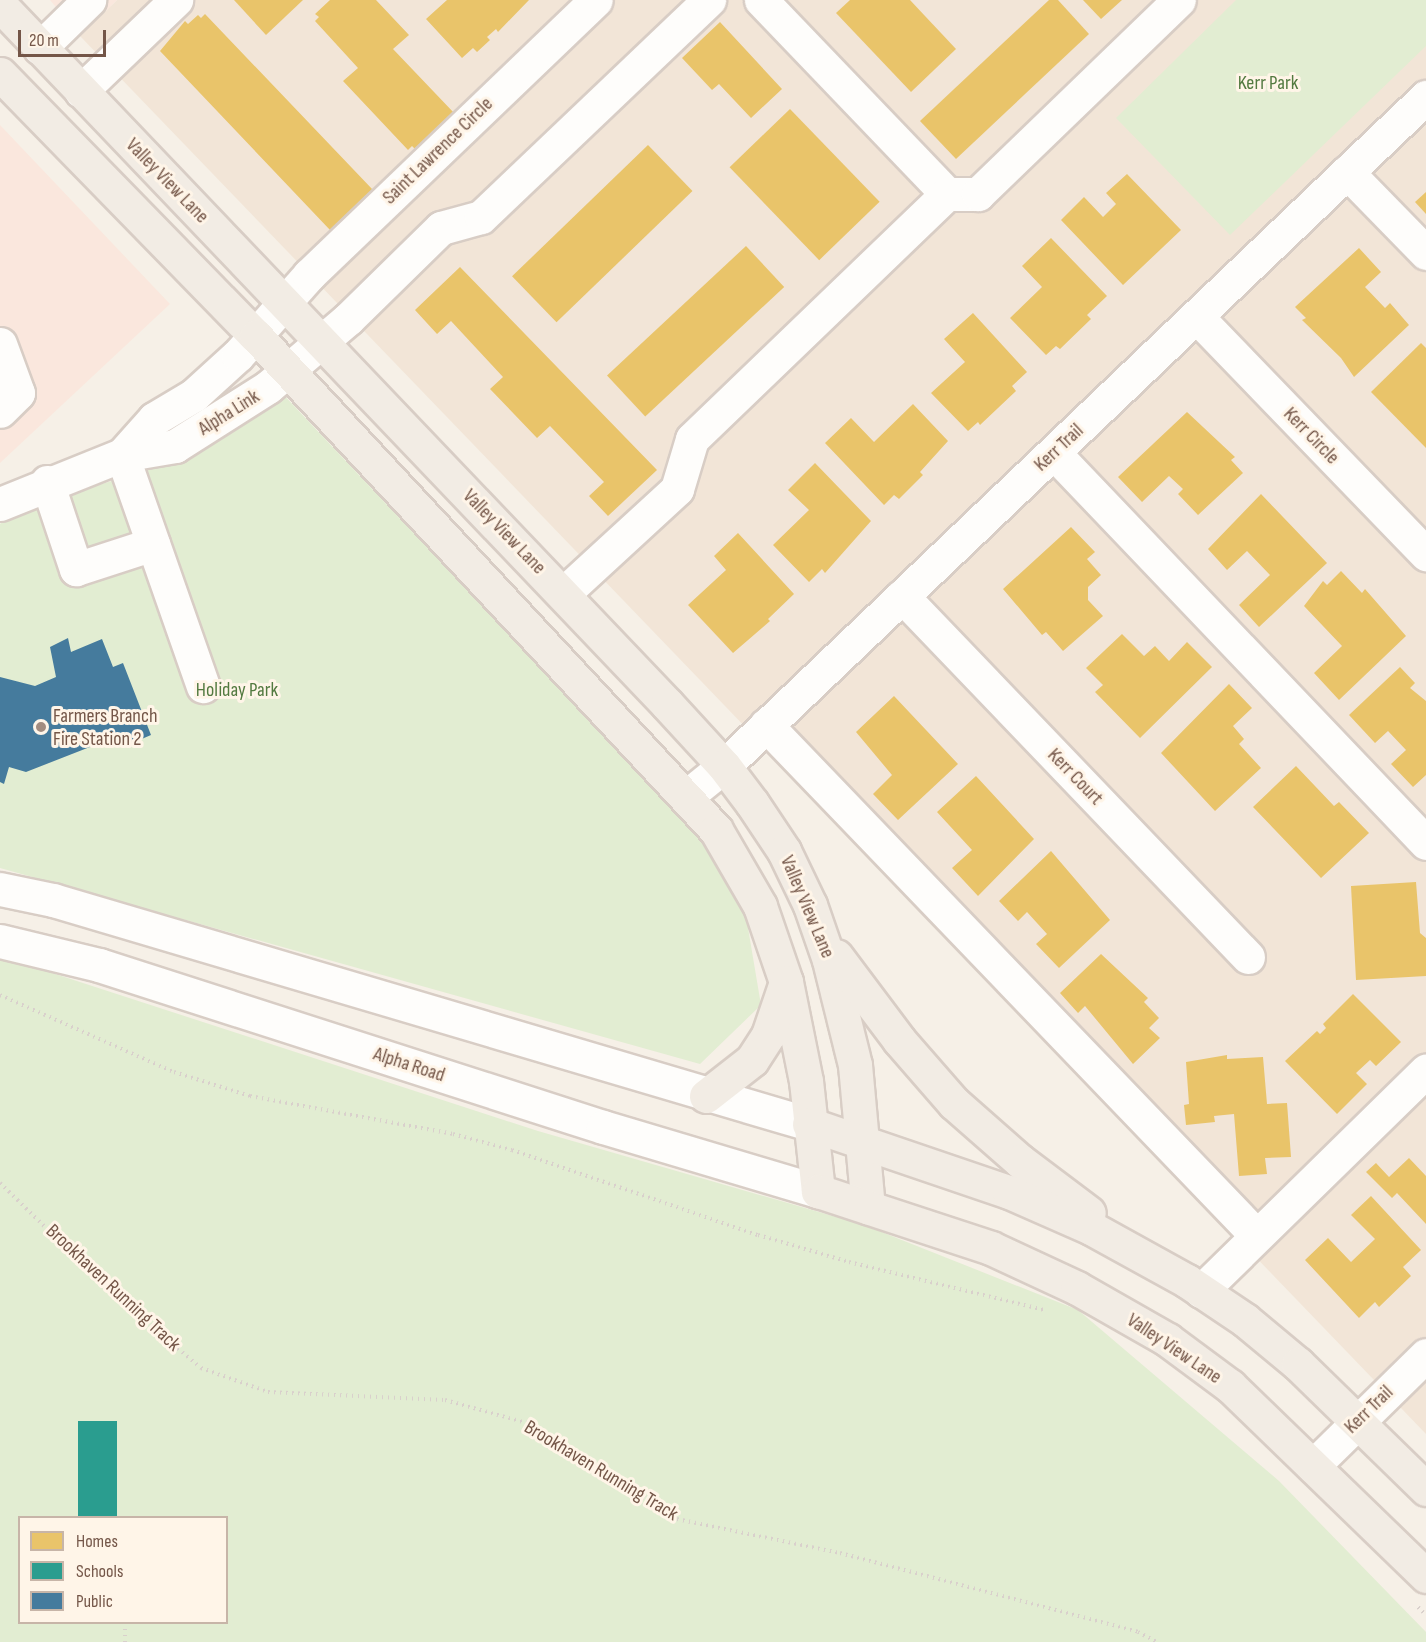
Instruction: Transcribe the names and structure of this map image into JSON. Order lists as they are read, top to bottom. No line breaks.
{"streets":{"main road":["Valley View Lane"],"street":["Saint Lawrence Circle","Alpha Link","Kerr Circle","Kerr Trail","Kerr Court","Alpha Road"],"path":["Brookhaven Running Track"]},"crossings":[["Saint Lawrence Circle","Valley View Lane"],["Saint Lawrence Circle","Alpha Link"],["Valley View Lane","Alpha Link"],["Valley View Lane","Kerr Trail"],["Valley View Lane","Alpha Road"],["Kerr Circle","Kerr Trail"],["Kerr Trail","Kerr Court"]],"parks":["Kerr Park","Holiday Park"],"places":["Farmers Branch Fire Station 2"],"legend":["Homes","Schools","Public"],"scale_bar":"20 m"}
